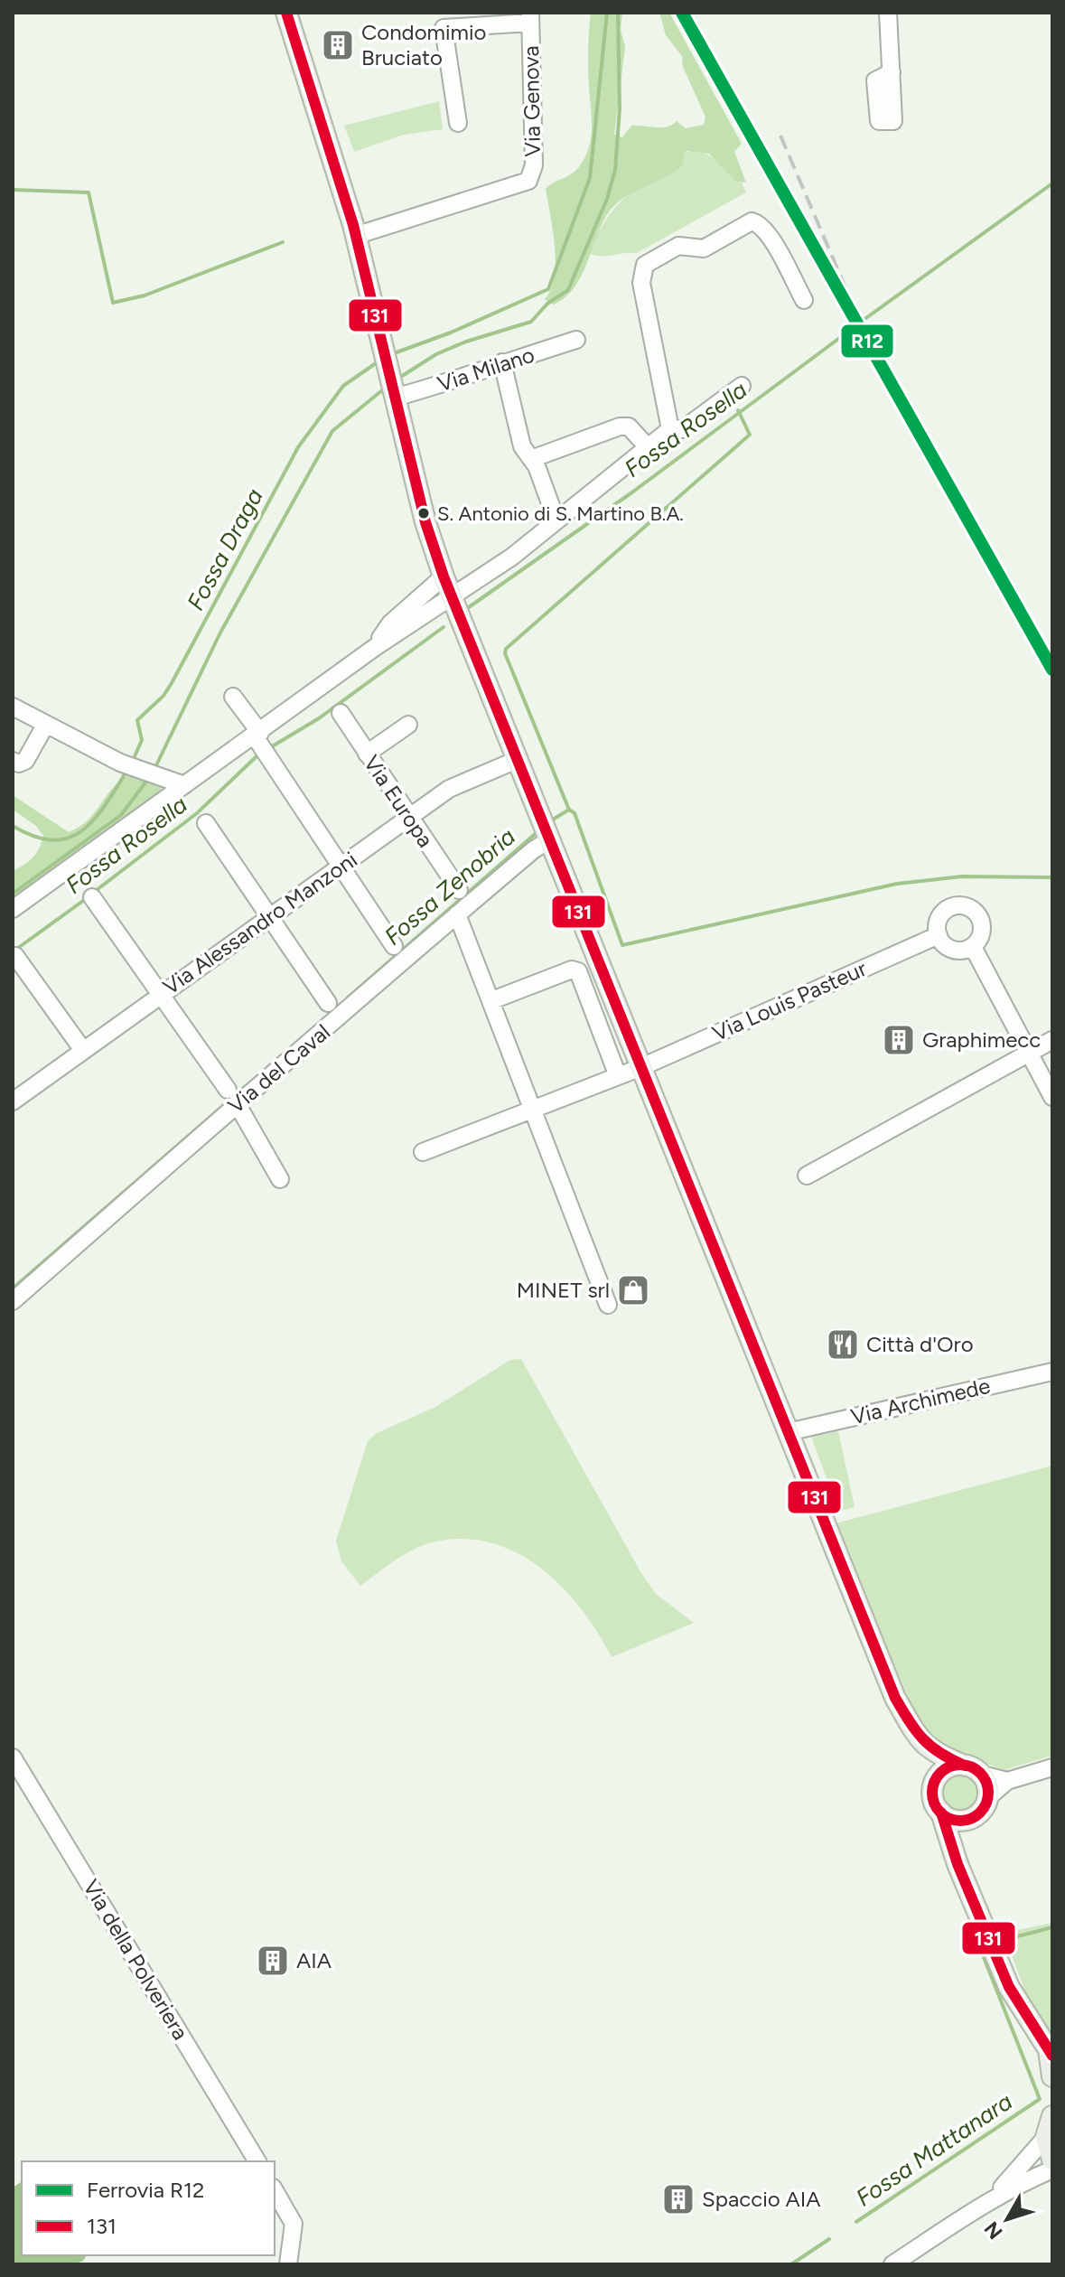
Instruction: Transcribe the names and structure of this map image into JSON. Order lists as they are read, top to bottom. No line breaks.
{"streets":{"street":["Via Genova","Via Milano","Via Europa","Via Alessandro Manzoni","Via Louis Pasteur","Via del Caval","Via Archimede","Via della Polveriera"]},"crossings":[["Via Europa","Via Alessandro Manzoni"]],"water":["Fossa Rosella","Fossa Draga","Fossa Zenobria","Fossa Mattanara"],"places":{"building":["Condomimio Bruciato","Graphimecc","AIA","Spaccio AIA"],"other":["S. Antonio di S. Martino B.A."],"shop":["MINET srl"],"restaurant":["Città d'Oro"]},"lines":["rail line R12","transit line 131"],"legend":["Ferrovia R12","131"],"north":"bottom left"}
